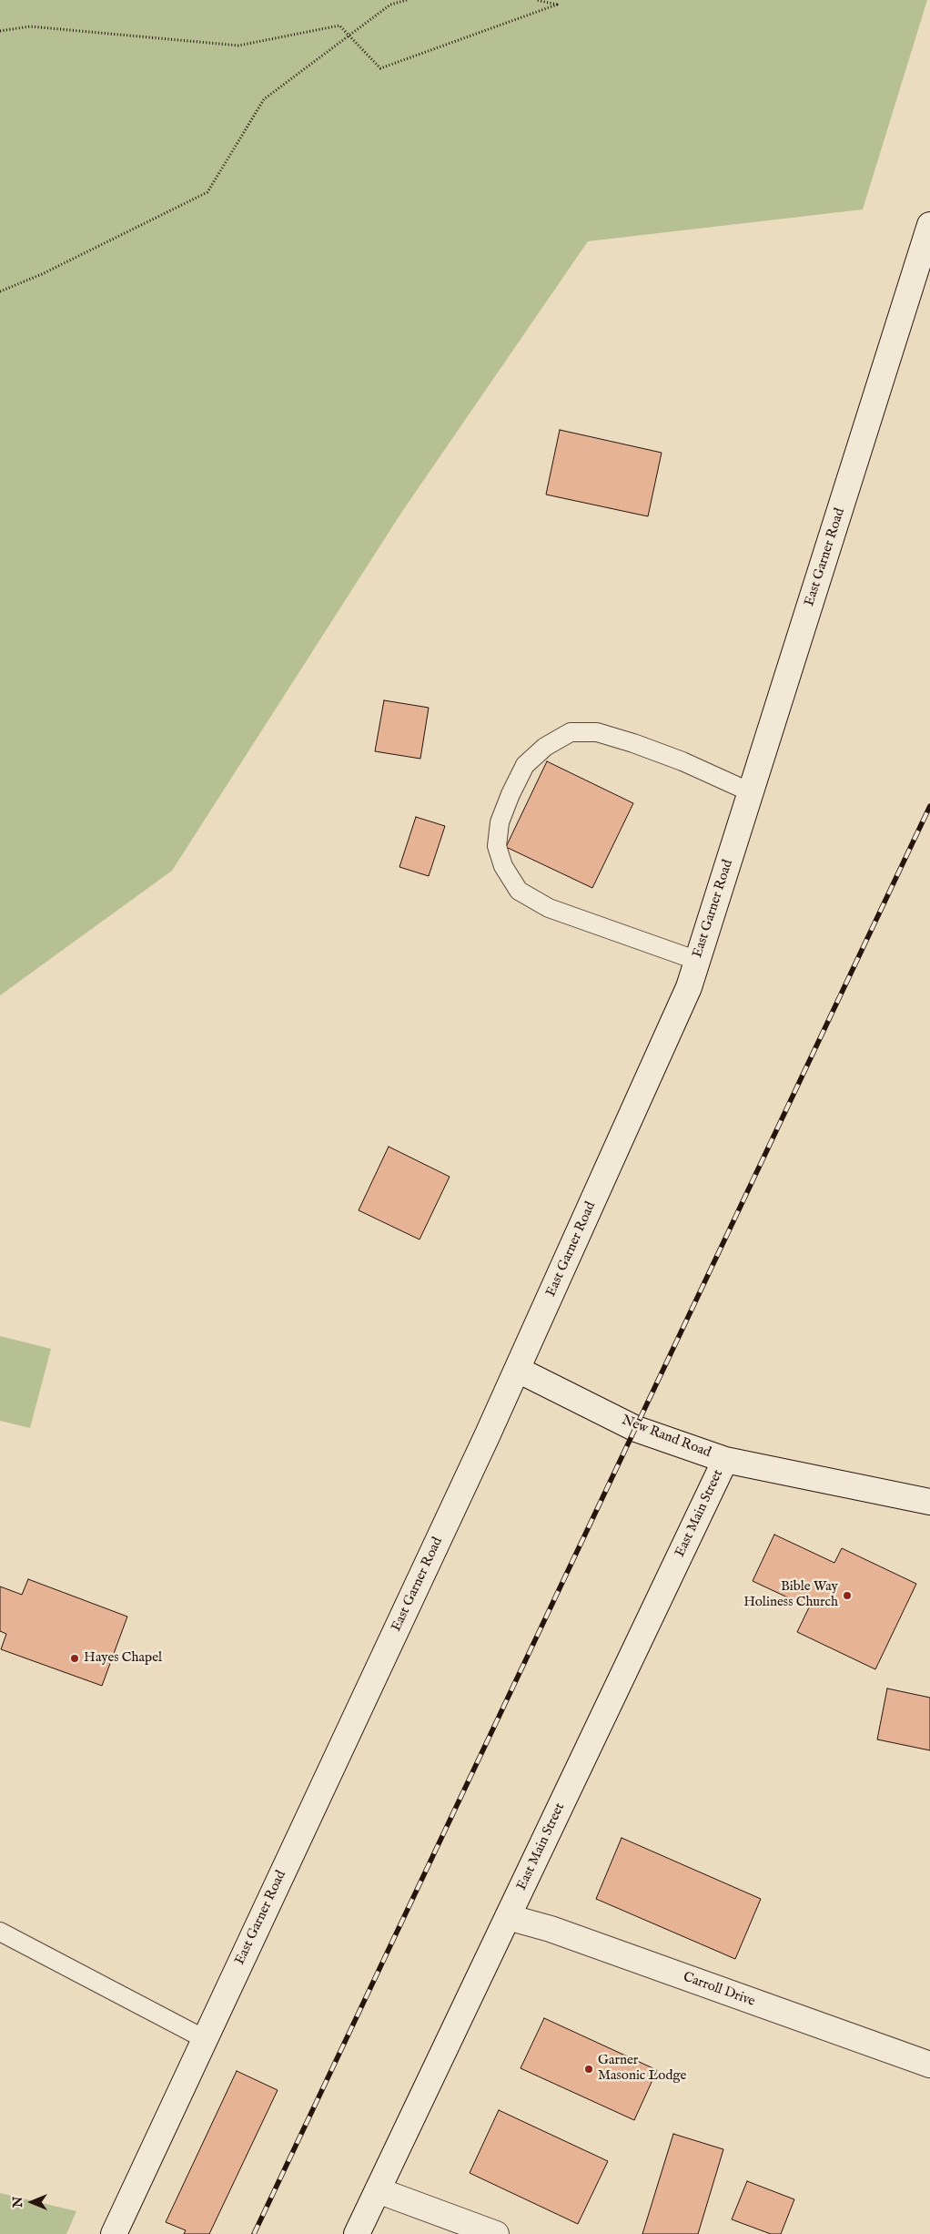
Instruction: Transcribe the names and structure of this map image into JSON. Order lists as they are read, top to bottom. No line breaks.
{"streets":{"main road":["East Garner Road","New Rand Road","East Main Street","Carroll Drive"]},"crossings":[["East Garner Road","New Rand Road"],["New Rand Road","East Main Street"],["East Main Street","Carroll Drive"]],"places":["Bible Way Holiness Church","Hayes Chapel","Garner Masonic Lodge"],"north":"left"}
